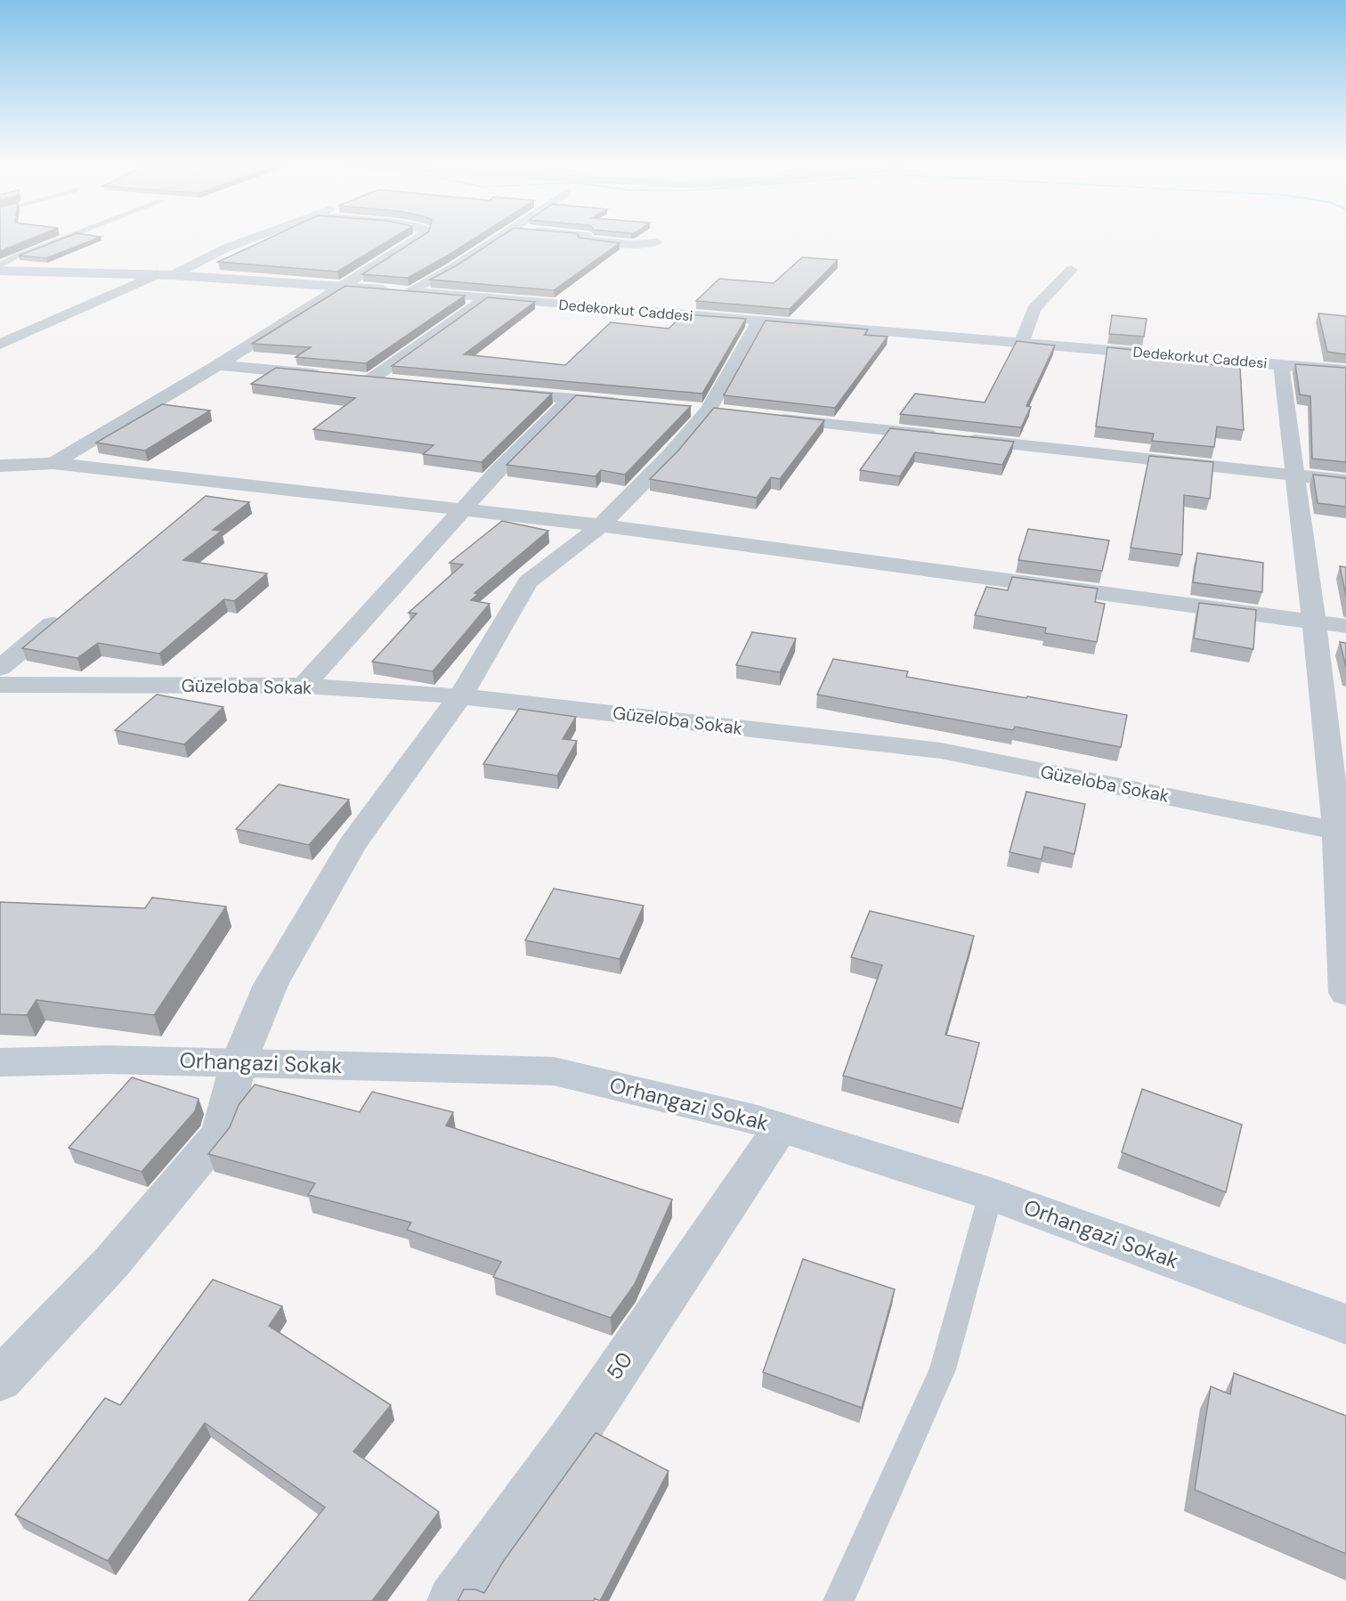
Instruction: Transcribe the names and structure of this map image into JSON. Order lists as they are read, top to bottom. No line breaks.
{"streets":{"street":["Dedekorkut Caddesi","Güzeloba Sokak","Orhangazi Sokak","50"]},"crossings":[["Orhangazi Sokak","50"]]}
